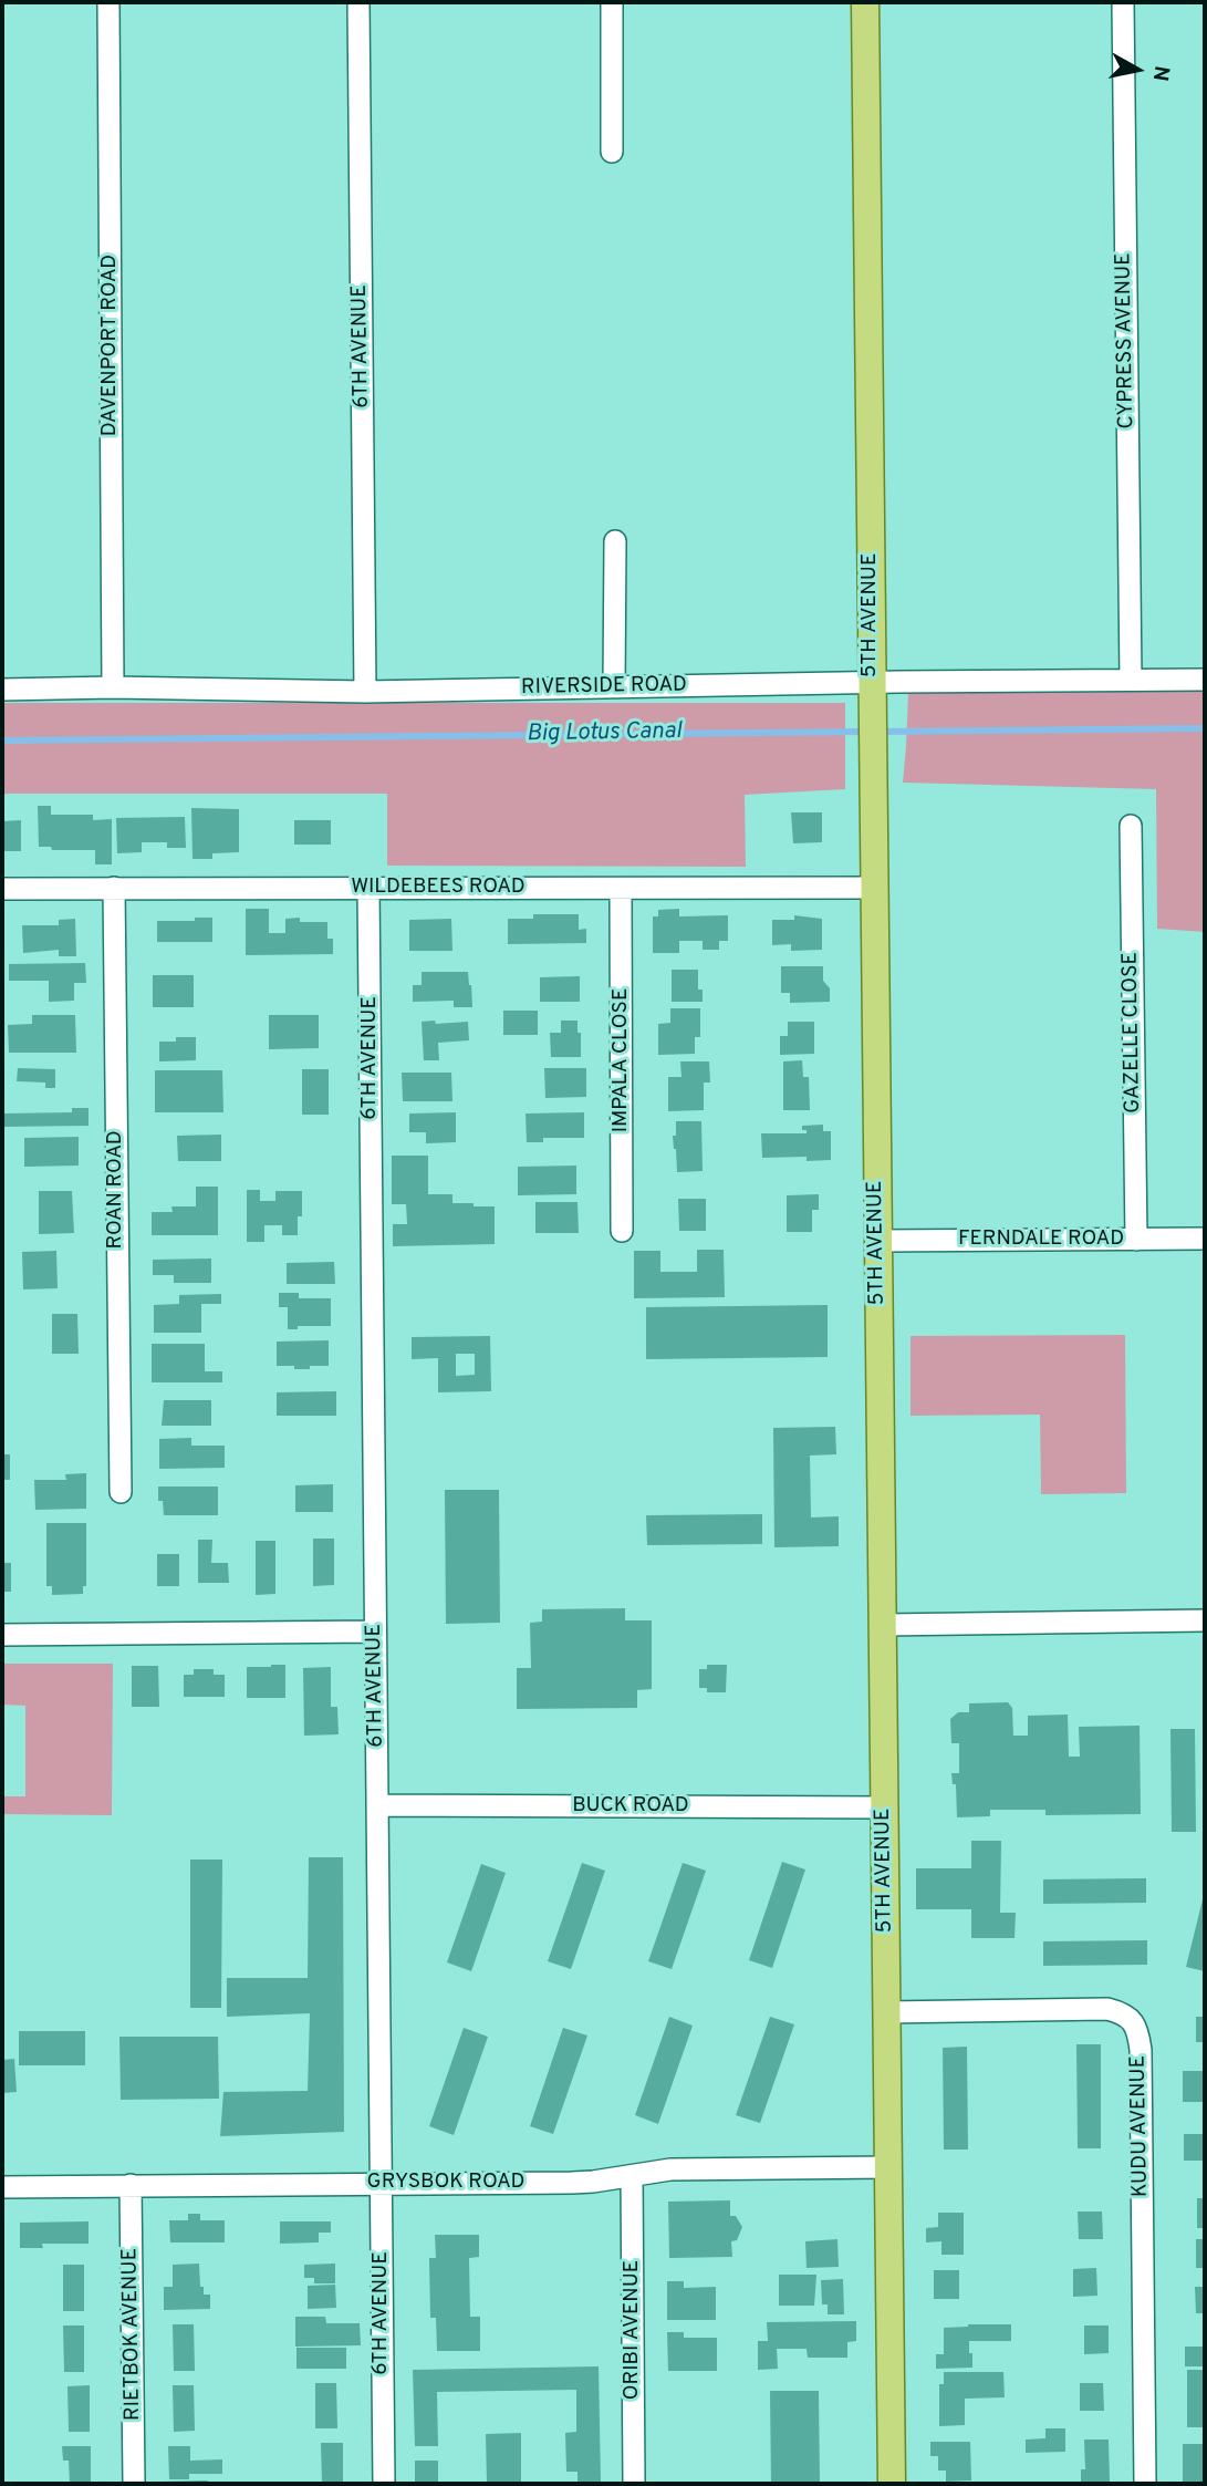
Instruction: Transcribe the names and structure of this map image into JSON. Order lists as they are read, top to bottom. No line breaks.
{"streets":{"main road":["5TH AVENUE"],"street":["CYPRESS AVENUE","DAVENPORT ROAD","6TH AVENUE","RIVERSIDE ROAD","WILDEBEES ROAD","GAZELLE CLOSE","IMPALA CLOSE","ROAN ROAD","FERNDALE ROAD","BUCK ROAD","KUDU AVENUE","GRYSBOK ROAD","ORIBI AVENUE","RIETBOK AVENUE"]},"crossings":[["CYPRESS AVENUE","RIVERSIDE ROAD"],["DAVENPORT ROAD","RIVERSIDE ROAD"],["6TH AVENUE","RIVERSIDE ROAD"],["6TH AVENUE","WILDEBEES ROAD"],["6TH AVENUE","BUCK ROAD"],["6TH AVENUE","GRYSBOK ROAD"],["5TH AVENUE","RIVERSIDE ROAD"],["5TH AVENUE","WILDEBEES ROAD"],["5TH AVENUE","FERNDALE ROAD"],["5TH AVENUE","BUCK ROAD"],["5TH AVENUE","KUDU AVENUE"],["5TH AVENUE","GRYSBOK ROAD"],["WILDEBEES ROAD","IMPALA CLOSE"],["WILDEBEES ROAD","ROAN ROAD"],["GAZELLE CLOSE","FERNDALE ROAD"],["GRYSBOK ROAD","ORIBI AVENUE"],["GRYSBOK ROAD","RIETBOK AVENUE"]],"water":["Big Lotus Canal"],"north":"right"}
